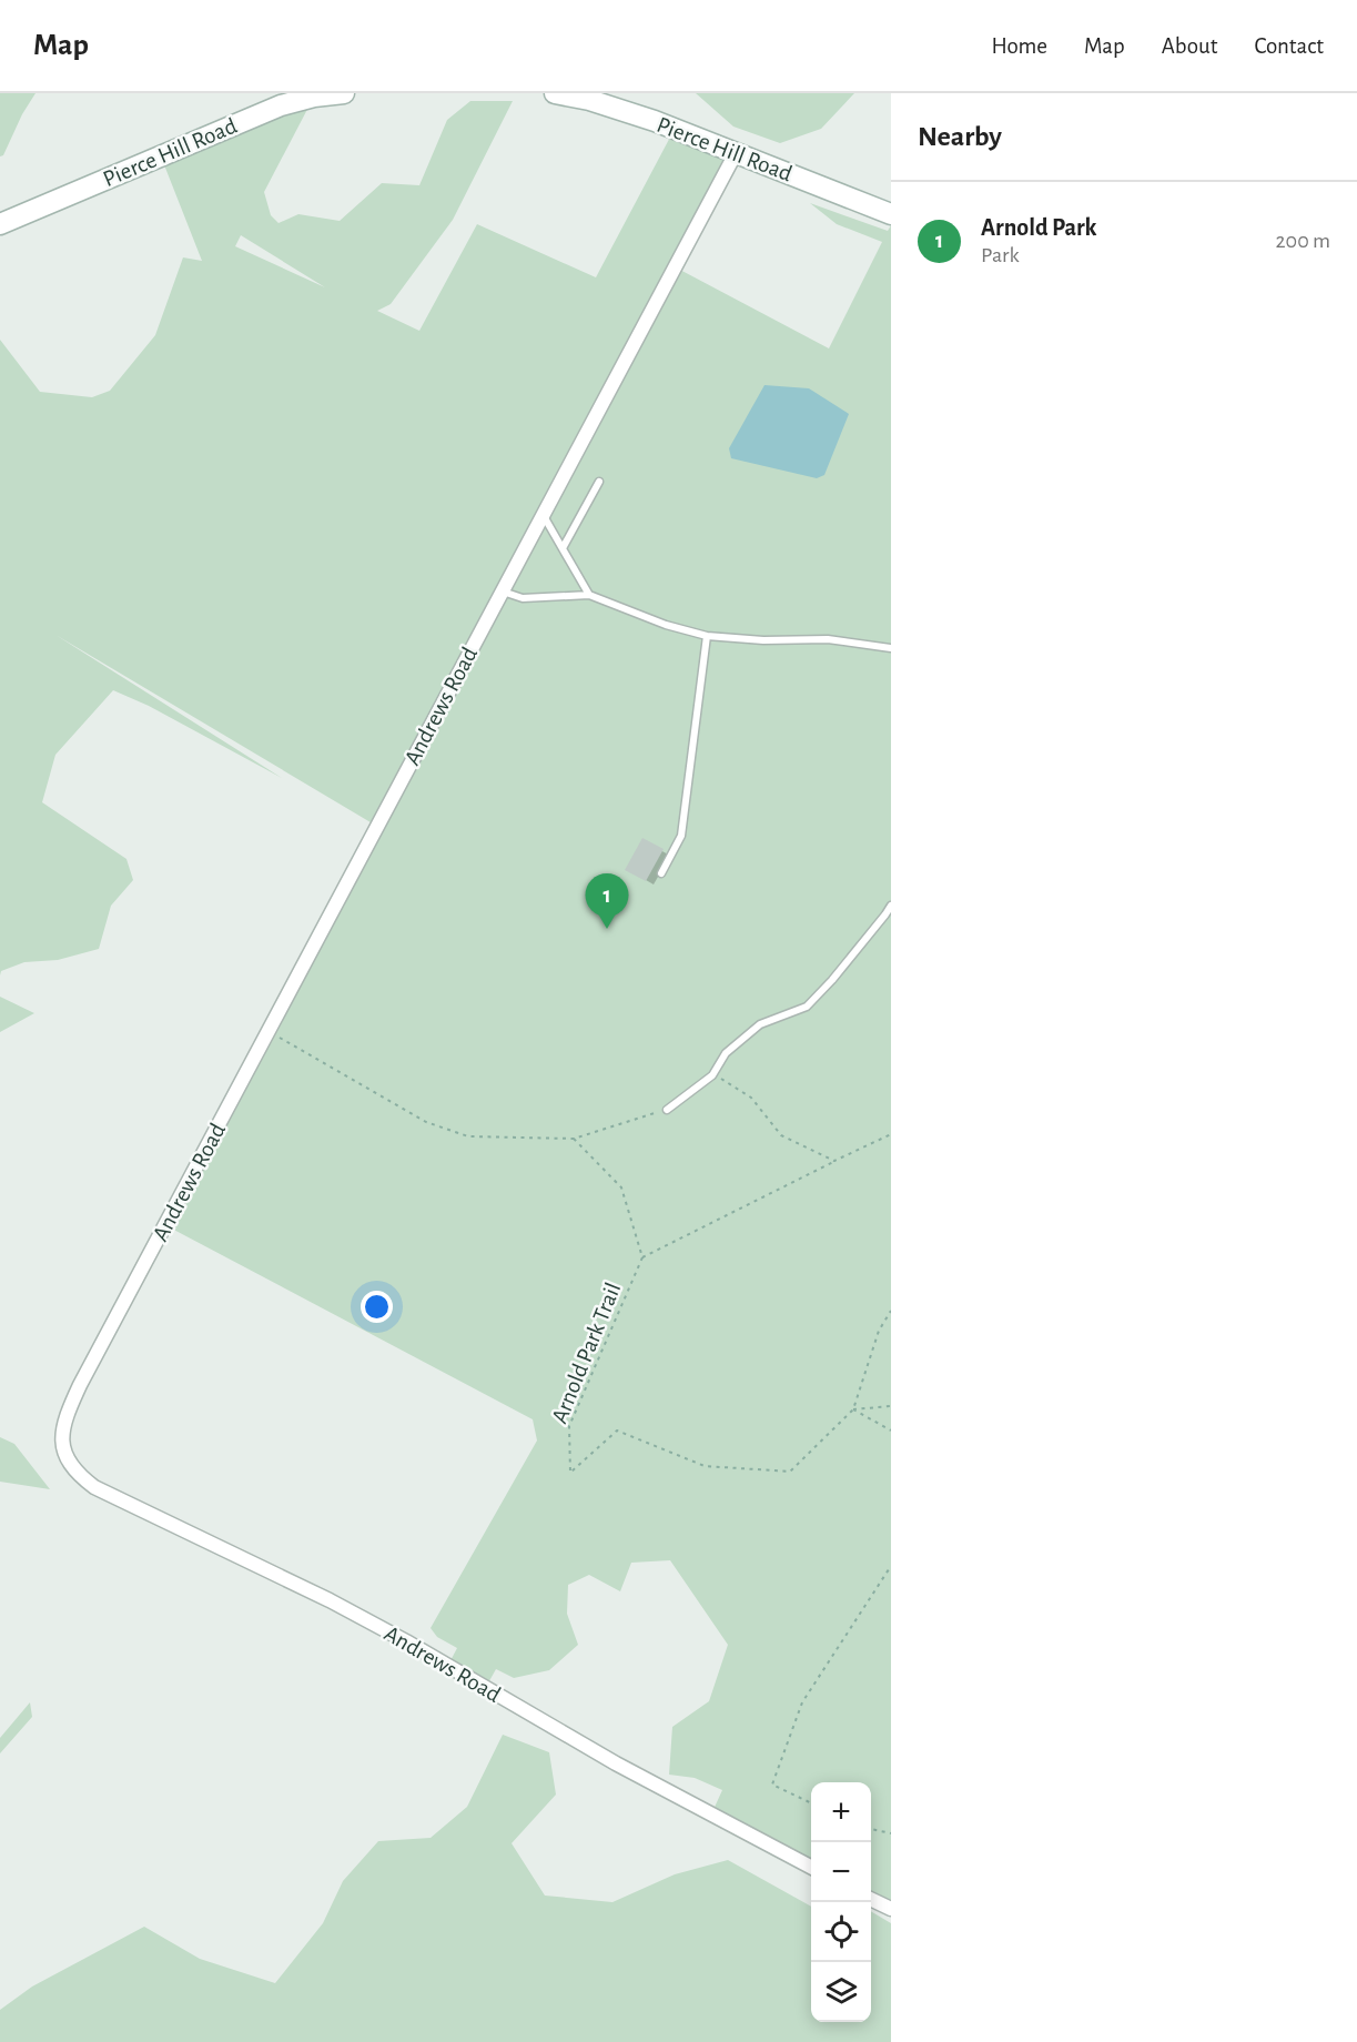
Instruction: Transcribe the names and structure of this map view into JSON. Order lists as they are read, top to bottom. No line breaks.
{"streets":{"street":["Pierce Hill Road","Andrews Road"],"path":["Arnold Park Trail"]},"crossings":[["Pierce Hill Road","Andrews Road"]],"page":{"header":"Map","nav":["Home","Map","About","Contact"],"heading":"Nearby","list":[{"mark":"1","name":"Arnold Park","note":"Park","value":"200 m"}],"pins":"1","map_buttons":["+","−"]}}
